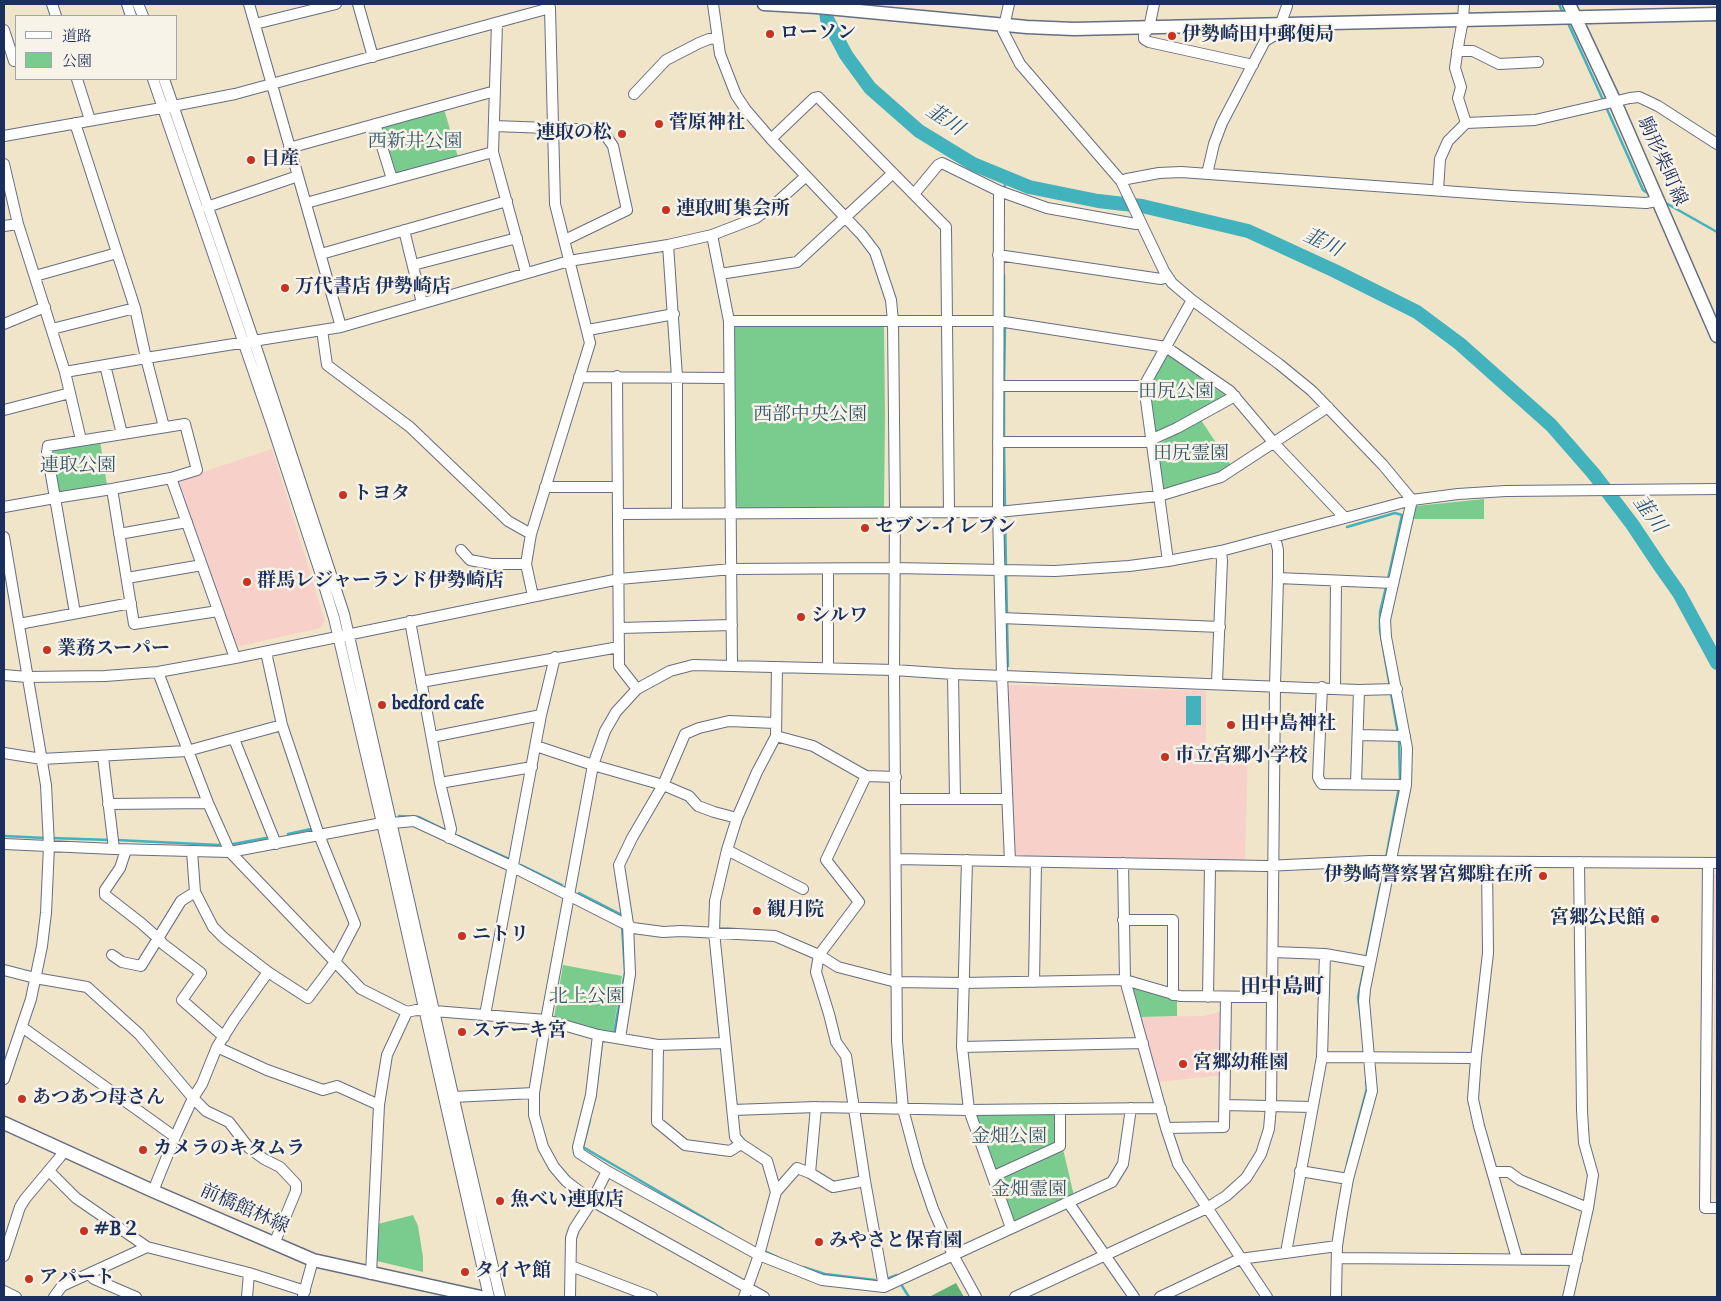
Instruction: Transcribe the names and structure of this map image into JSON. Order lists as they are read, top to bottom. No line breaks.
{"streets":{"main road":["駒形柴町線","前橋館林線"]},"districts":["田中島町"],"water":["韮川"],"parks":["西新井公園","田尻公園","西部中央公園","田尻霊園","連取公園","北上公園","金畑公園","金畑霊園"],"places":["ローソン","伊勢崎田中郵便局","菅原神社","連取の松","日産","連取町集会所","万代書店 伊勢崎店","トヨタ","セブン-イレブン","群馬レジャーランド伊勢崎店","シルワ","業務スーパー","bedford cafe","田中島神社","市立宮郷小学校","伊勢崎警察署宮郷駐在所","観月院","宮郷公民館","ニトリ","ステーキ宮","宮郷幼稚園","あつあつ母さん","カメラのキタムラ","魚べい連取店","#B２","みやさと保育園","タイヤ館","アパート"],"legend":["道路","公園"]}
